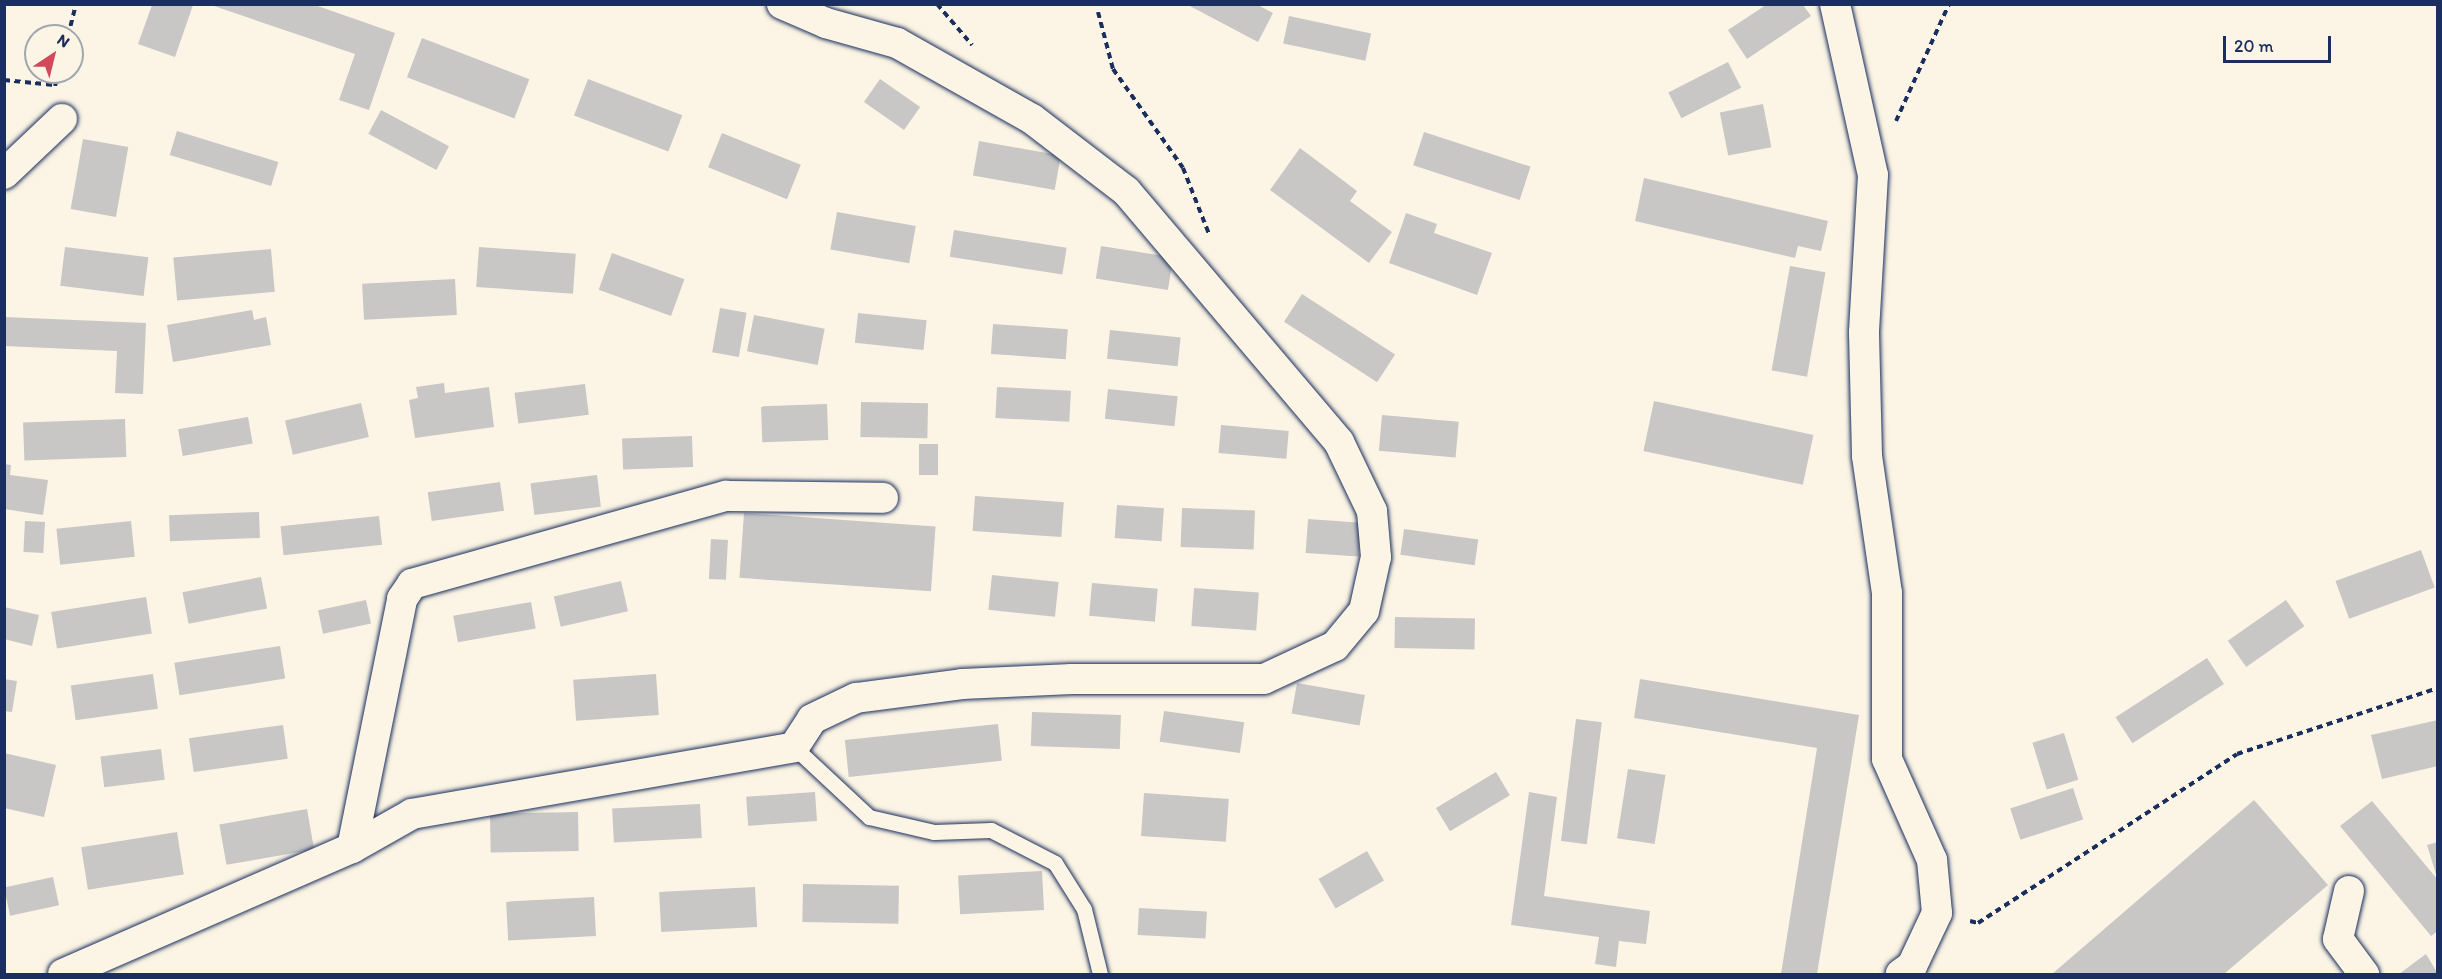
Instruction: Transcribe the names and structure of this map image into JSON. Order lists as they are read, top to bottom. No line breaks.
{"scale_bar":"20 m","north":"top right"}
